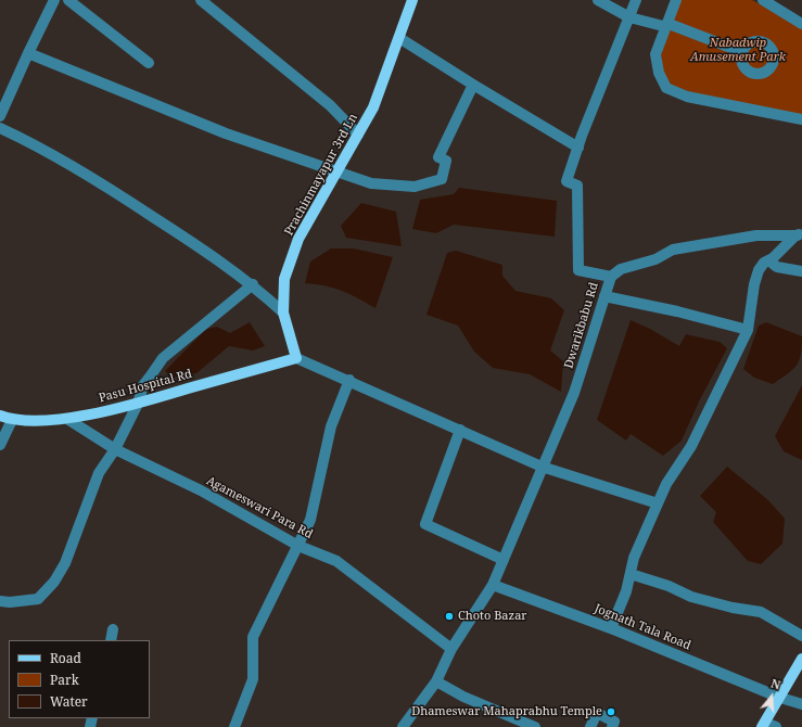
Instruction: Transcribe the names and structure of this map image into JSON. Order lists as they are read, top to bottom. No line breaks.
{"streets":{"main road":["Prachinmayapur 3rd Ln","Pasu Hospital Rd"],"street":["Dwarikbabu Rd","Agameswari Para Rd","Jognath Tala Road"]},"crossings":[["Prachinmayapur 3rd Ln","Pasu Hospital Rd"],["Dwarikbabu Rd","Agameswari Para Rd"],["Dwarikbabu Rd","Jognath Tala Road"],["Pasu Hospital Rd","Agameswari Para Rd"]],"parks":["Nabadwip Amusement Park"],"places":["Choto Bazar","Dhameswar Mahaprabhu Temple"],"legend":["Road","Park","Water"],"north":"top"}
